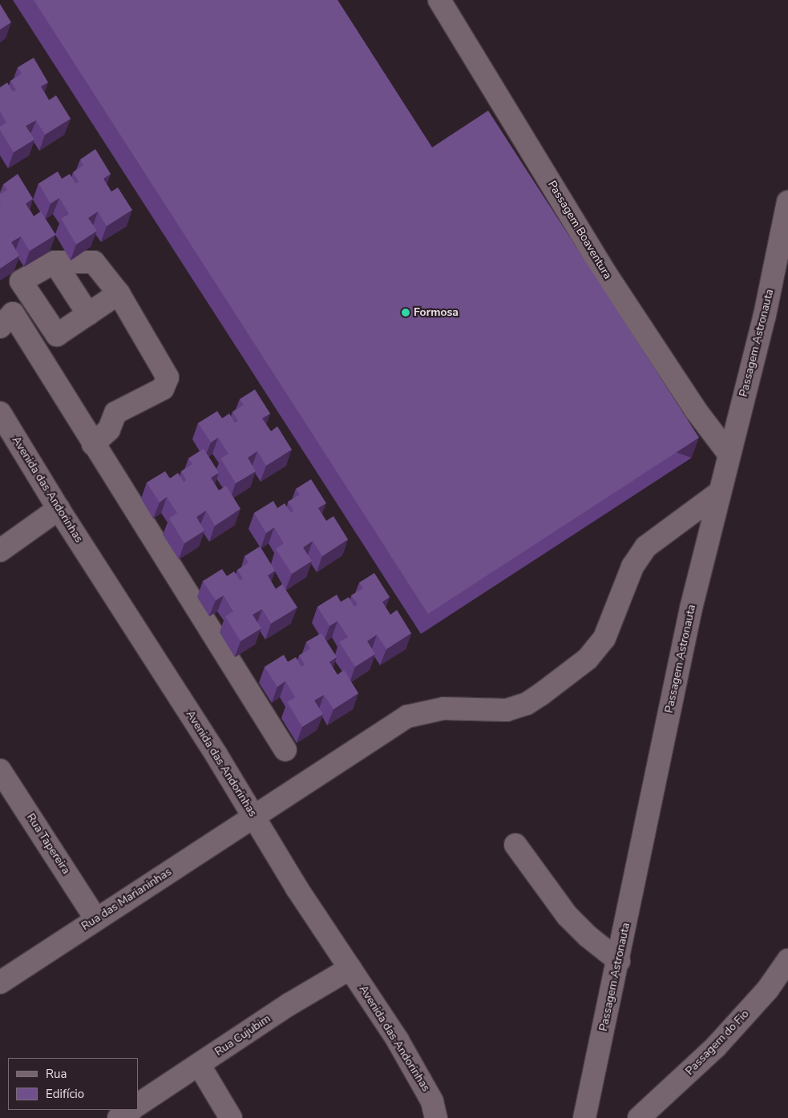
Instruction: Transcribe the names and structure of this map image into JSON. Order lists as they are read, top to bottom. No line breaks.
{"streets":{"street":["Passagem Boaventura","Passagem Astronauta","Avenida das Andorinhas","Rua Tapereira","Rua das Marianinhas","Rua Cujubim","Passagem do Fio"]},"crossings":[["Passagem Boaventura","Passagem Astronauta"],["Passagem Astronauta","Rua das Marianinhas"],["Avenida das Andorinhas","Rua das Marianinhas"],["Avenida das Andorinhas","Rua Cujubim"],["Rua Tapereira","Rua das Marianinhas"]],"places":["Formosa"],"legend":["Rua","Edifício"]}
